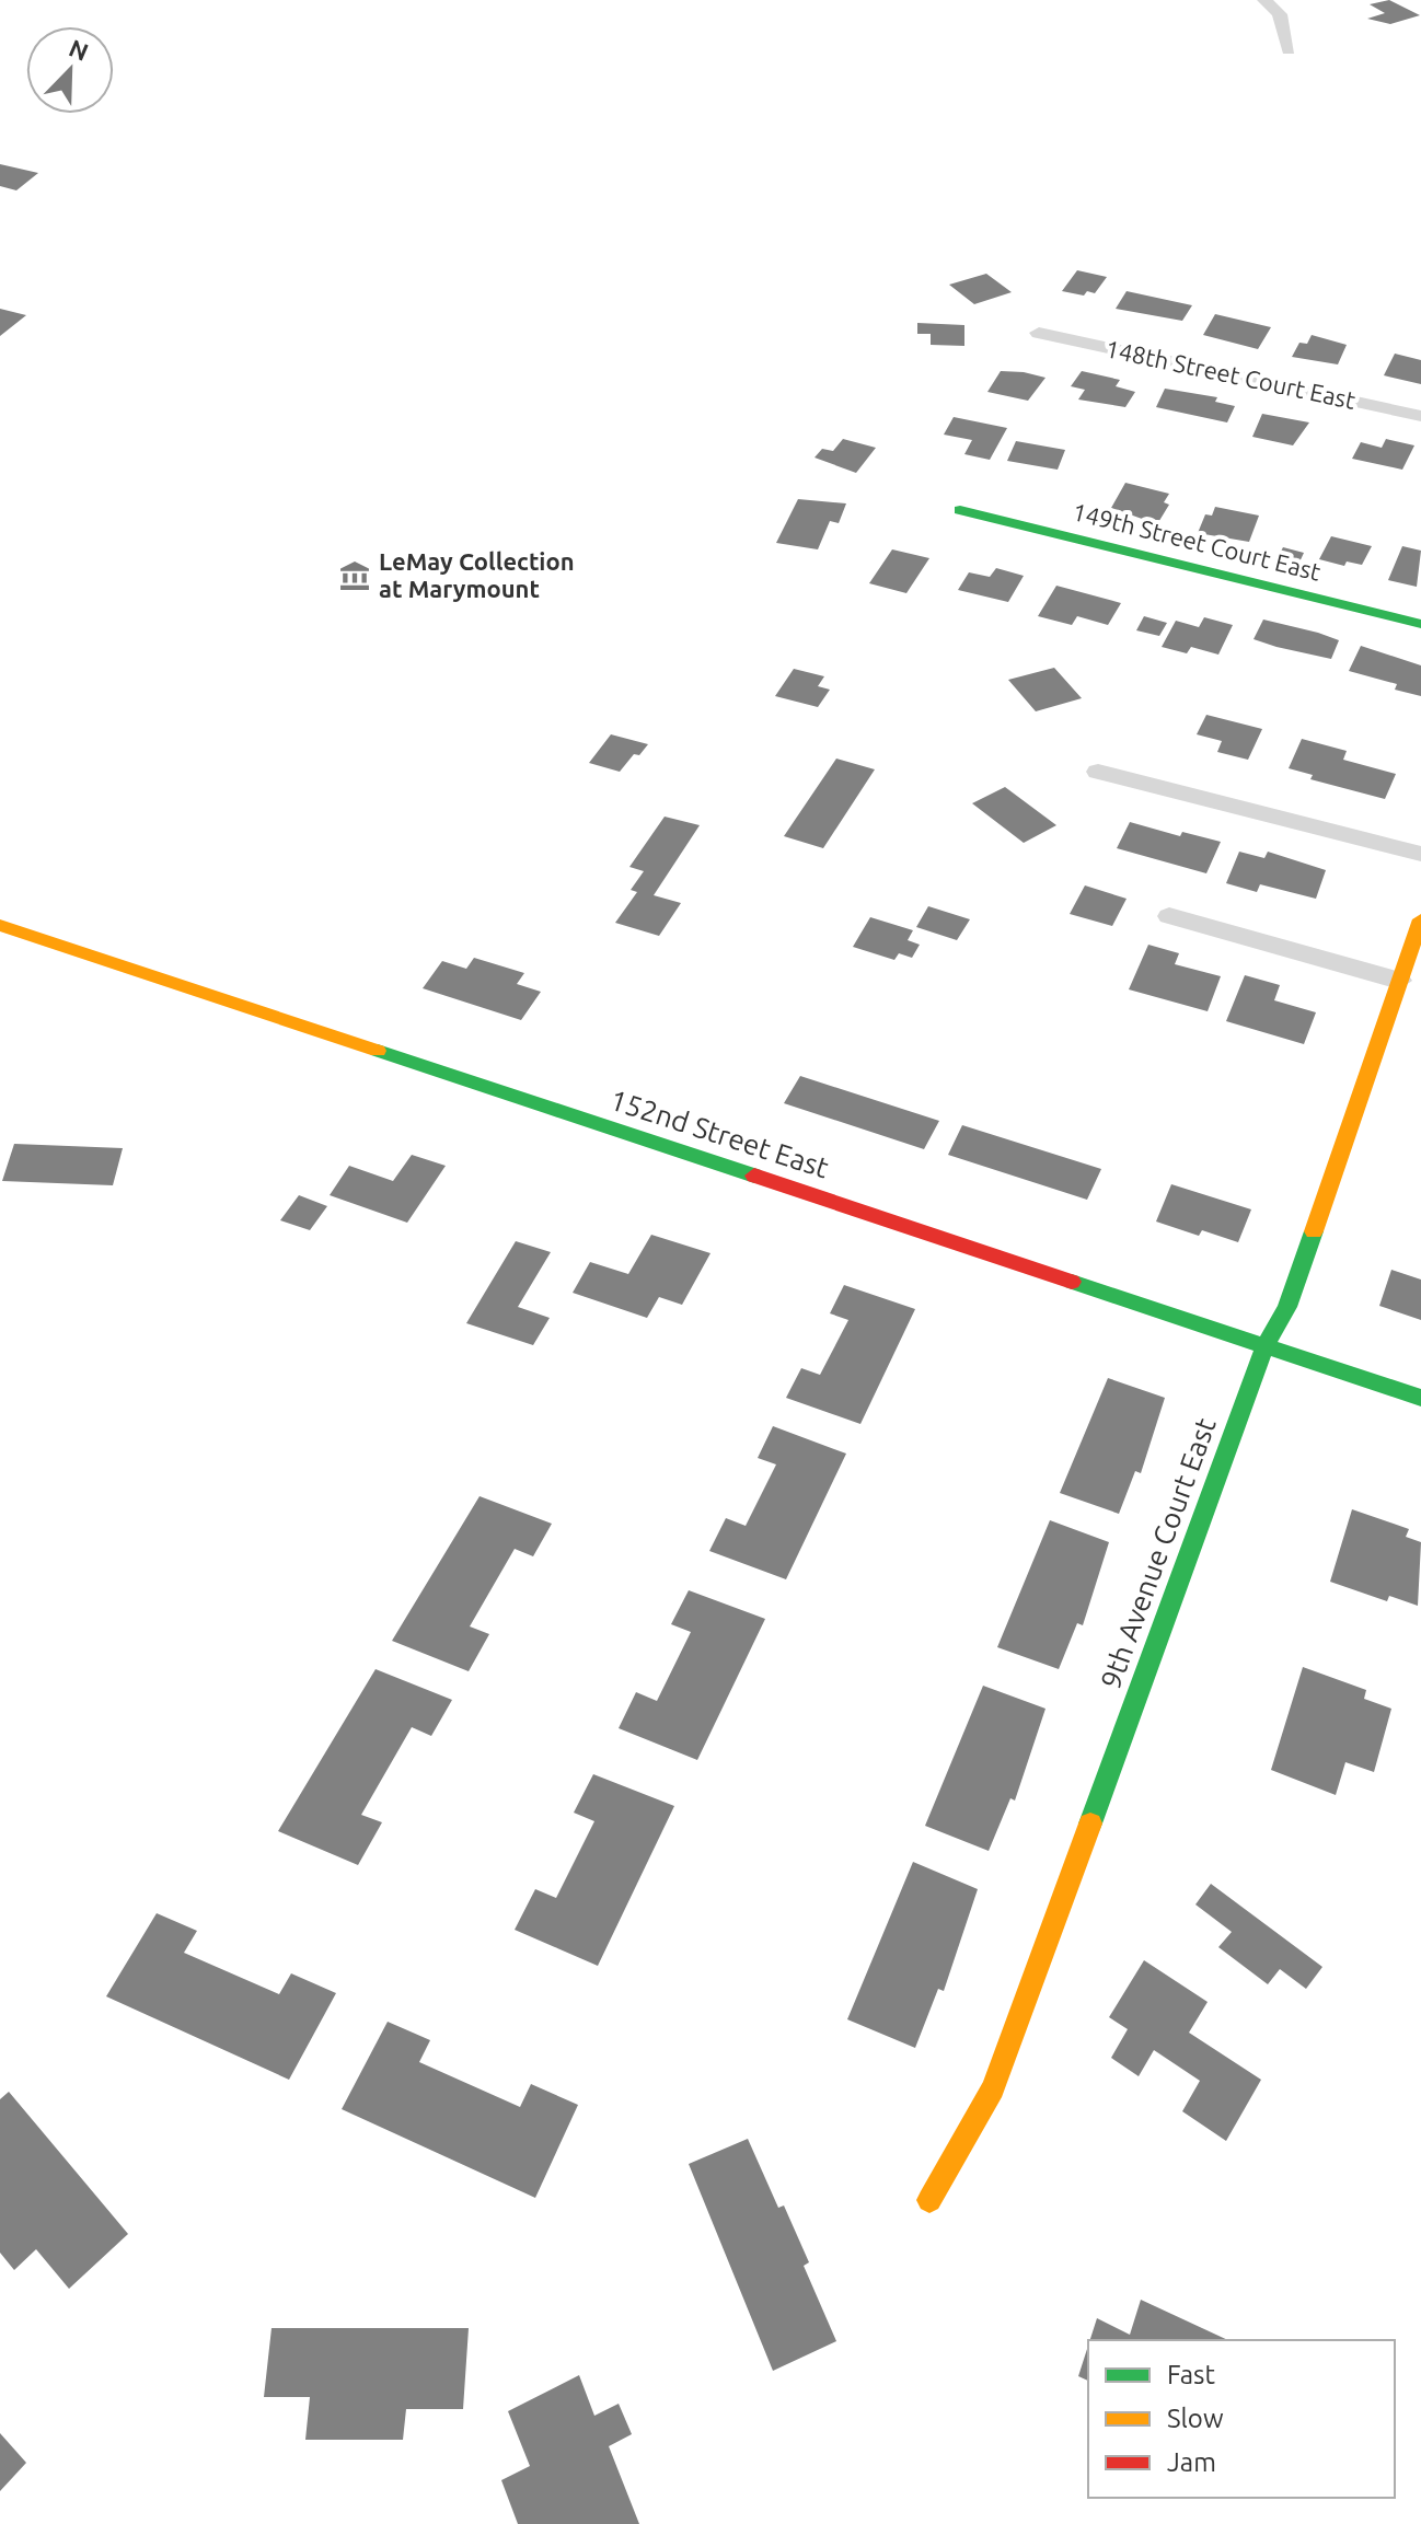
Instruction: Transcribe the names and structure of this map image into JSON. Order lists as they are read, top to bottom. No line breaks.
{"streets":{"street":["148th Street Court East","149th Street Court East","152nd Street East","9th Avenue Court East"]},"crossings":[["152nd Street East","9th Avenue Court East"]],"places":{"museum":["LeMay Collection at Marymount"]},"legend":["Fast","Slow","Jam"],"north":"top right"}
